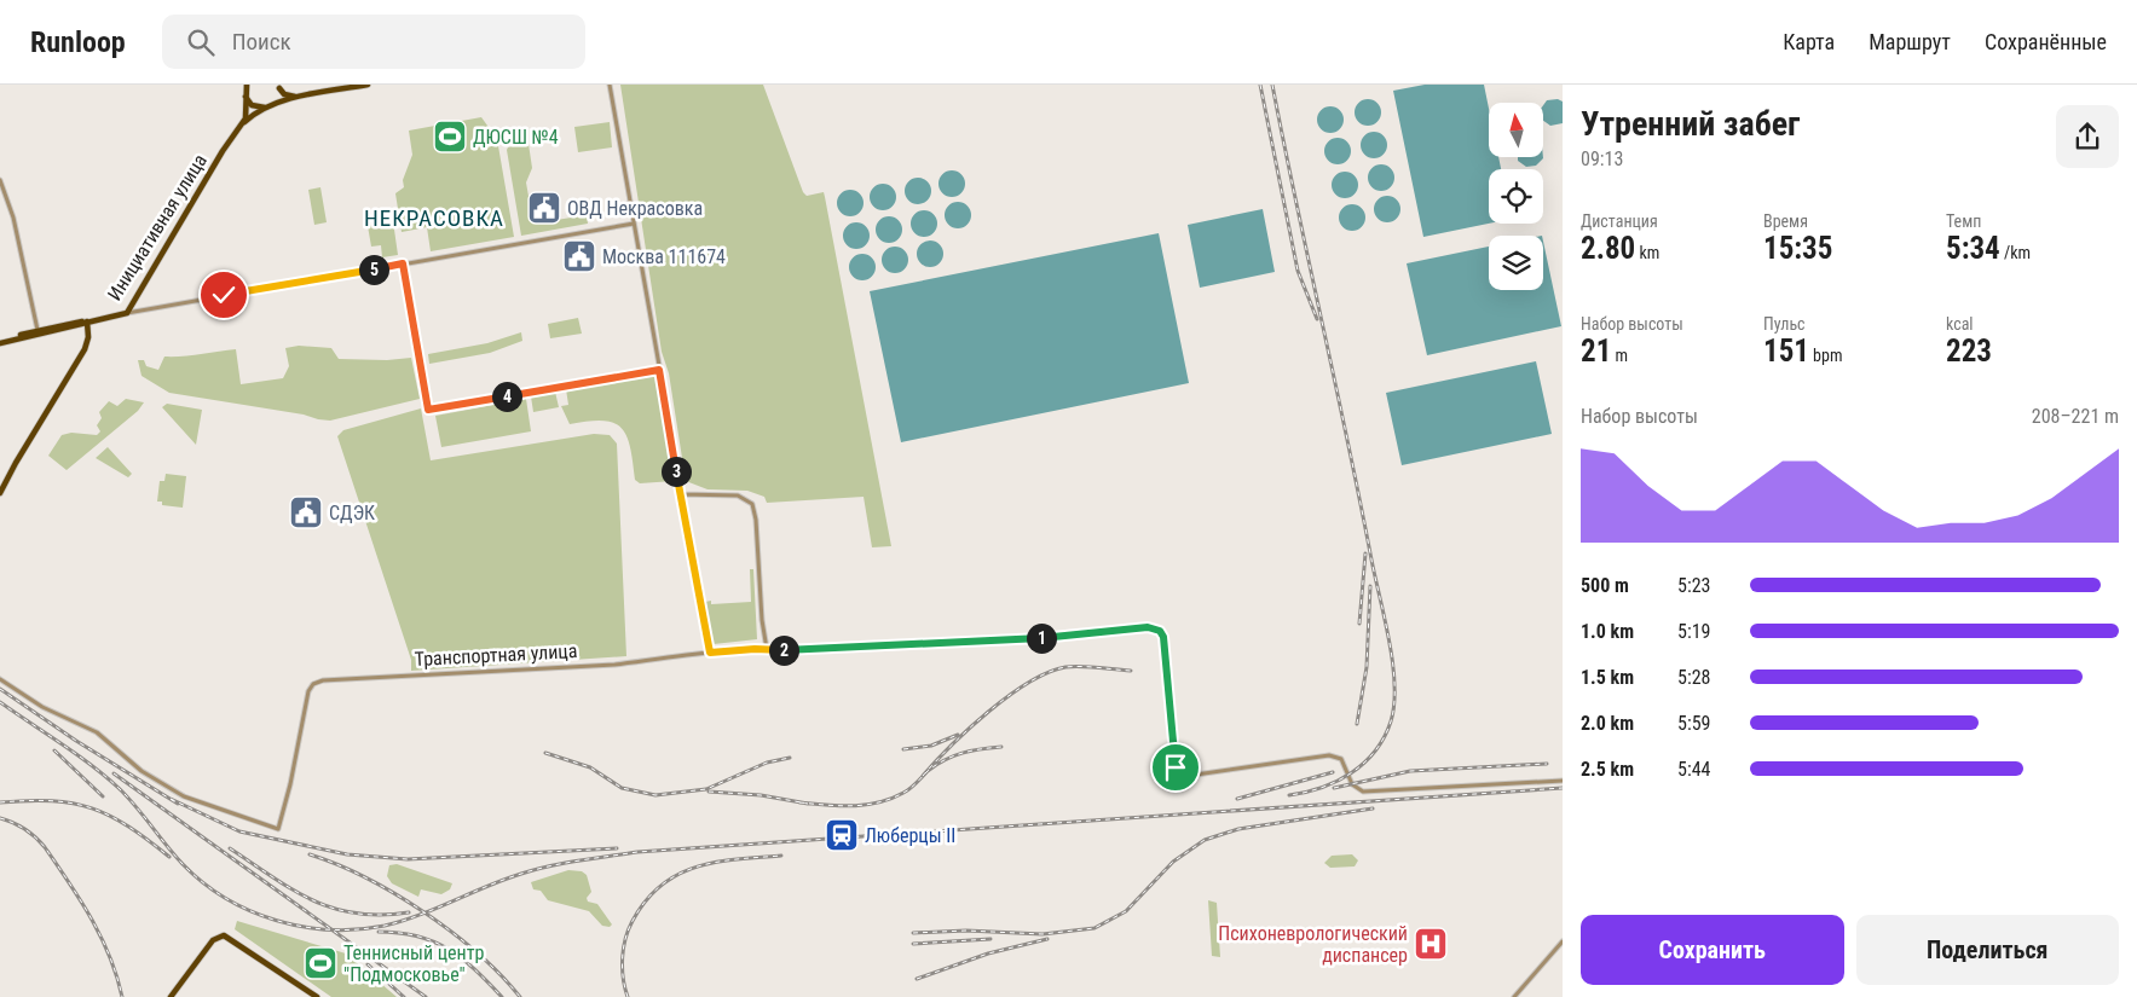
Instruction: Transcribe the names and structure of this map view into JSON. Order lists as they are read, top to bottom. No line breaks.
{"streets":{"main road":["Инициативная улица"],"street":["Транспортная улица"]},"districts":["НЕКРАСОВКА"],"places":{"sports":["ДЮСШ №4","Теннисный центр \"Подмосковье\""],"public building":["ОВД Некрасовка","Москва 111674","СДЭК"],"station":["Люберцы II"],"hospital":["Психоневрологический диспансер"]},"north":"top","page":{"header":"Runloop","search":"Поиск","nav":["Карта","Маршрут","Сохранённые"],"heading":["Утренний забег","09:13"],"stats":[["Дистанция","2.80 km"],["Время","15:35"],["Темп","5:34 /km"],["Набор высоты","21 m"],["Пульс","151 bpm"],["kcal","223"]],"pins":["5","4","3","1","2"],"chart":["Набор высоты","208–221 m"],"list":[{"name":"500 m","note":"5:23"},{"name":"1.0 km","note":"5:19"},{"name":"1.5 km","note":"5:28"},{"name":"2.0 km","note":"5:59"},{"name":"2.5 km","note":"5:44"}],"buttons":["Сохранить","Поделиться"]}}
